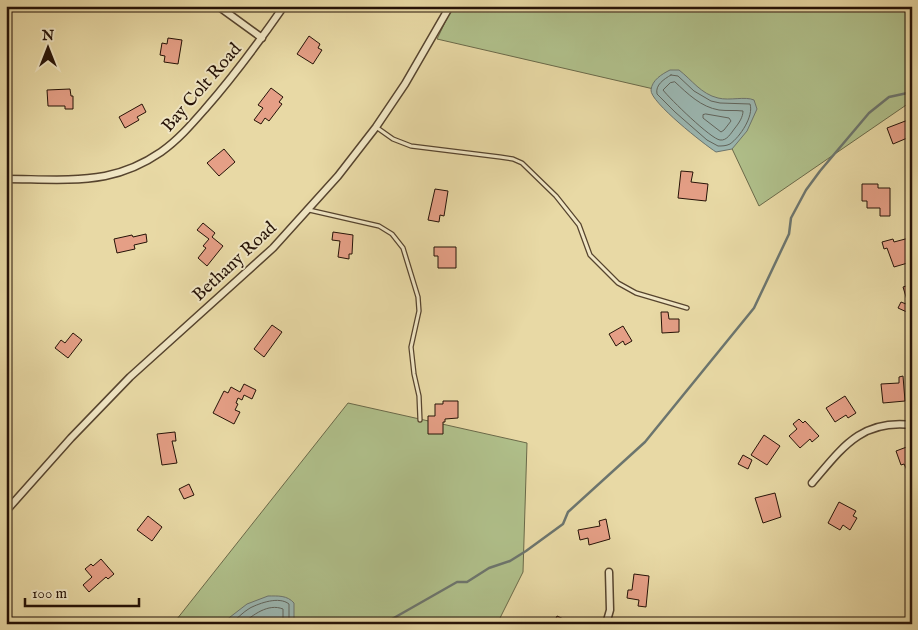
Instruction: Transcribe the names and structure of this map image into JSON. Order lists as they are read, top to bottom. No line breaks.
{"streets":{"street":["Bay Colt Road","Bethany Road"]},"scale_bar":"100 m","north":"top"}
